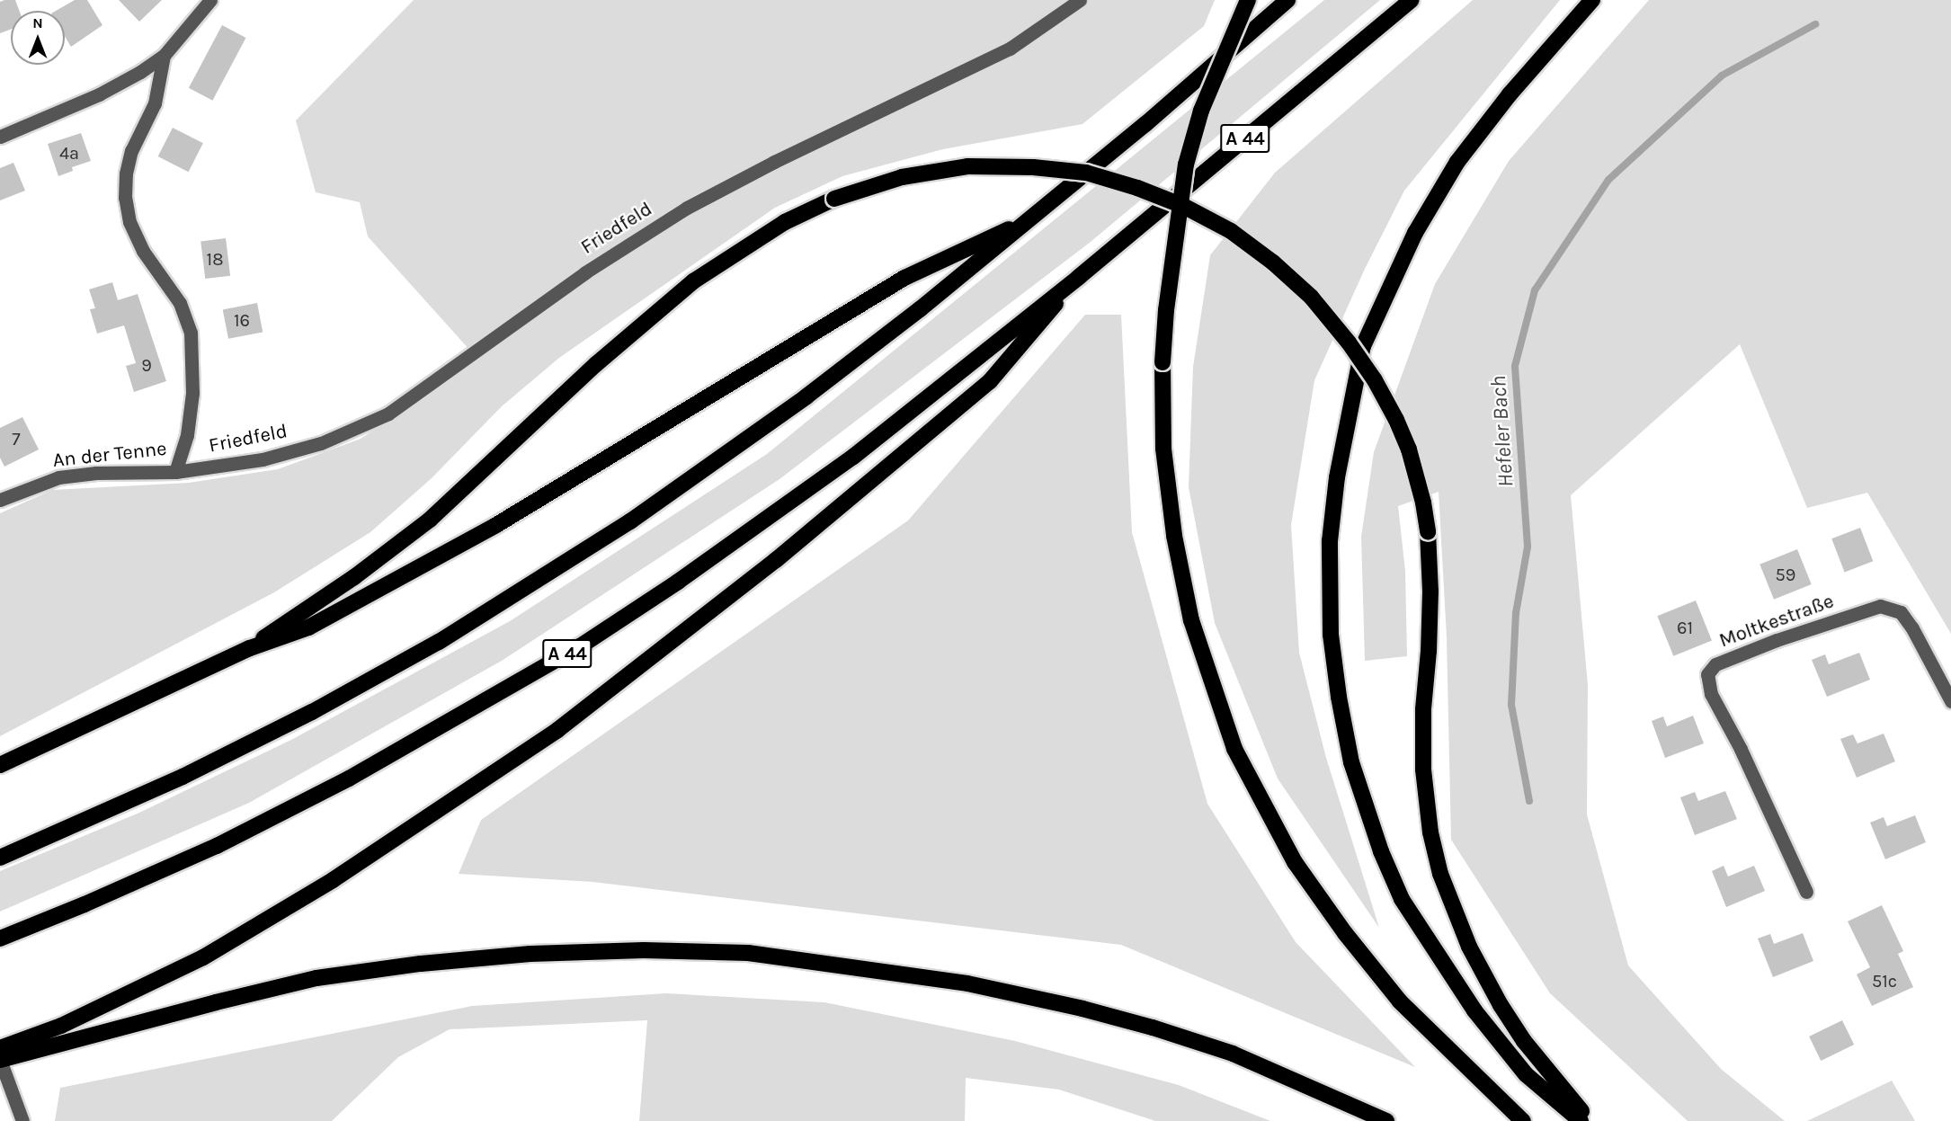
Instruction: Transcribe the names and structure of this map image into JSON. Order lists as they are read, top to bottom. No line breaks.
{"streets":{"highway":["A 44"],"street":["Friedfeld","An der Tenne","Moltkestraße"]},"crossings":[["Friedfeld","An der Tenne"]],"water":["Hefeler Bach"],"house_numbers":["4a","18","16","9","7","59","61","51c"],"north":"top"}
